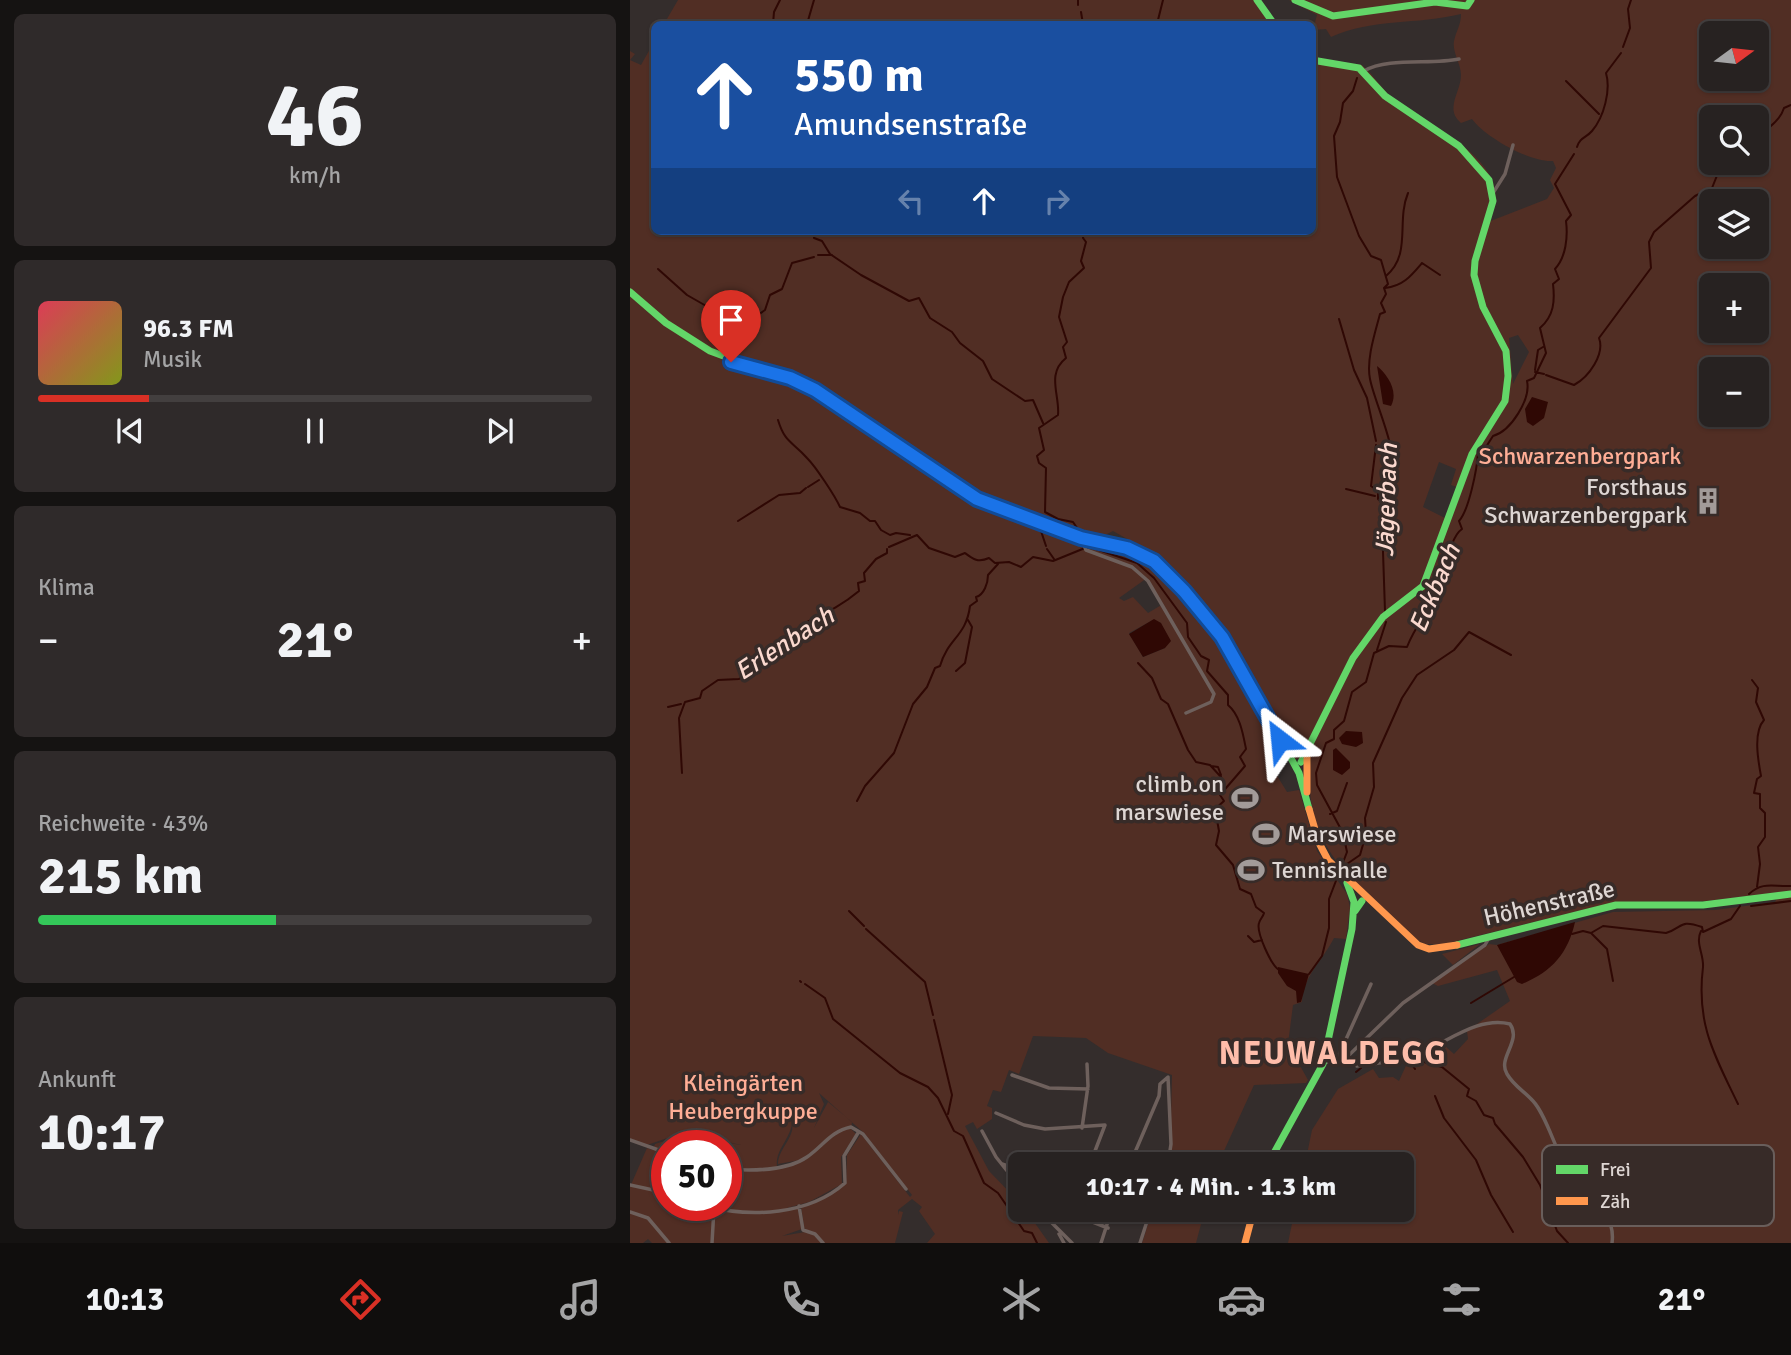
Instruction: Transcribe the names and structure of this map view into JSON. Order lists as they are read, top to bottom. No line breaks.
{"streets":{"main road":["Höhenstraße"]},"districts":["NEUWALDEGG"],"water":["Jägerbach","Eckbach","Erlenbach"],"parks":["Schwarzenbergpark","Kleingärten Heubergkuppe"],"places":{"building":["Forsthaus Schwarzenbergpark"],"sports":["climb.on marswiese","Marswiese","Tennishalle"]},"legend":["Frei","Zäh"],"north":"right","page":{"tile":[["46","km/h"],"Klima",["Reichweite · 43%","215 km"],["Ankunft","10:17"]],"map_buttons":["+","−"],"turn":["550 m","Amundsenstraße"],"song":["96.3 FM","Musik"],"heat":["−","21°","+"],"limit":"50","trip":"10:17 · 4 Min. · 1.3 km","tabs":["10:13","21°"]}}
